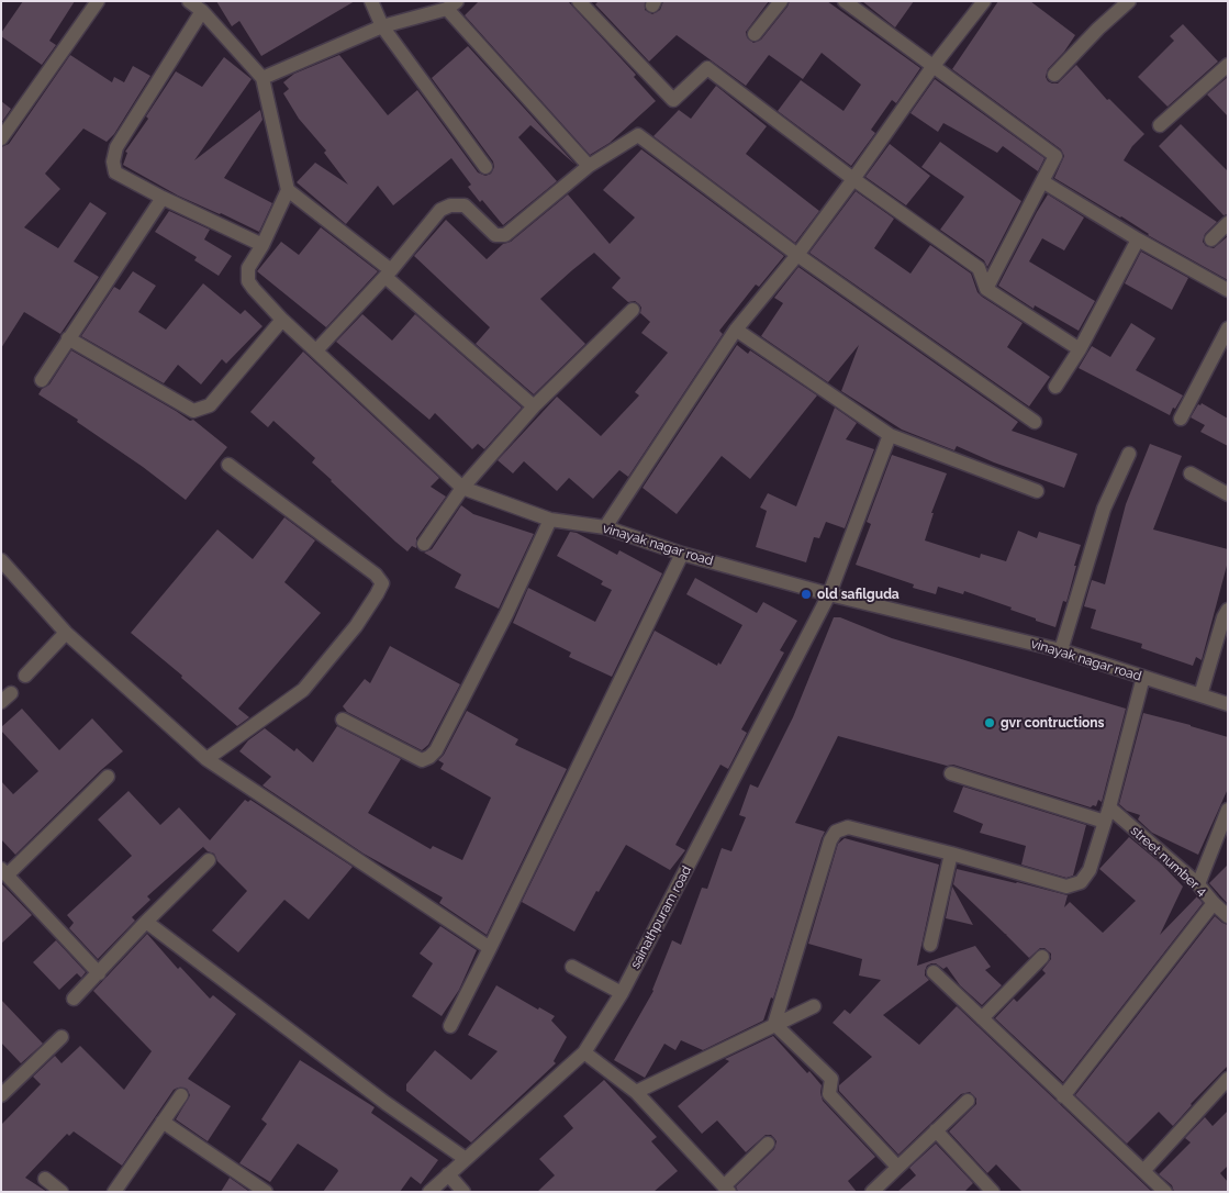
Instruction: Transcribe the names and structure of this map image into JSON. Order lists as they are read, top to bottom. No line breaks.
{"streets":{"street":["vinayak nagar road","street number 4","sainathpuram road"]},"crossings":[["vinayak nagar road","sainathpuram road"]],"places":["old safilguda","gvr contructions"]}
